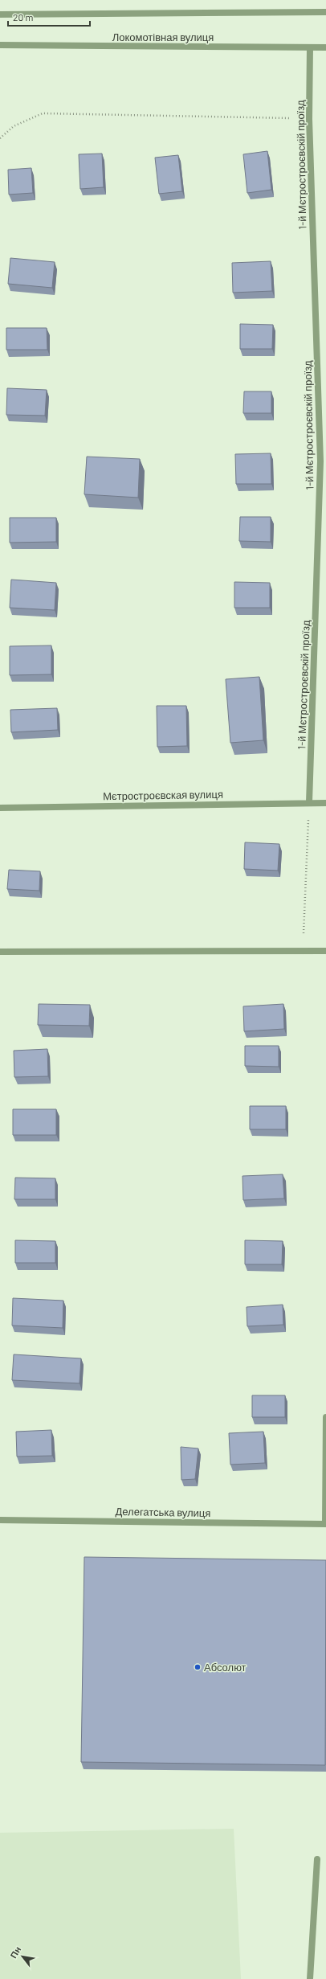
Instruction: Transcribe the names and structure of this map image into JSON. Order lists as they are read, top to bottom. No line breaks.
{"streets":{"street":["Локомотівная вулиця","1-й Мєтростроєвскій проїзд","Мєтростроєвская вулиця","Делегатська вулиця"]},"crossings":[["Локомотівная вулиця","1-й Мєтростроєвскій проїзд"],["1-й Мєтростроєвскій проїзд","Мєтростроєвская вулиця"]],"places":["Абсолют"],"scale_bar":"20 m","north":"top left"}
